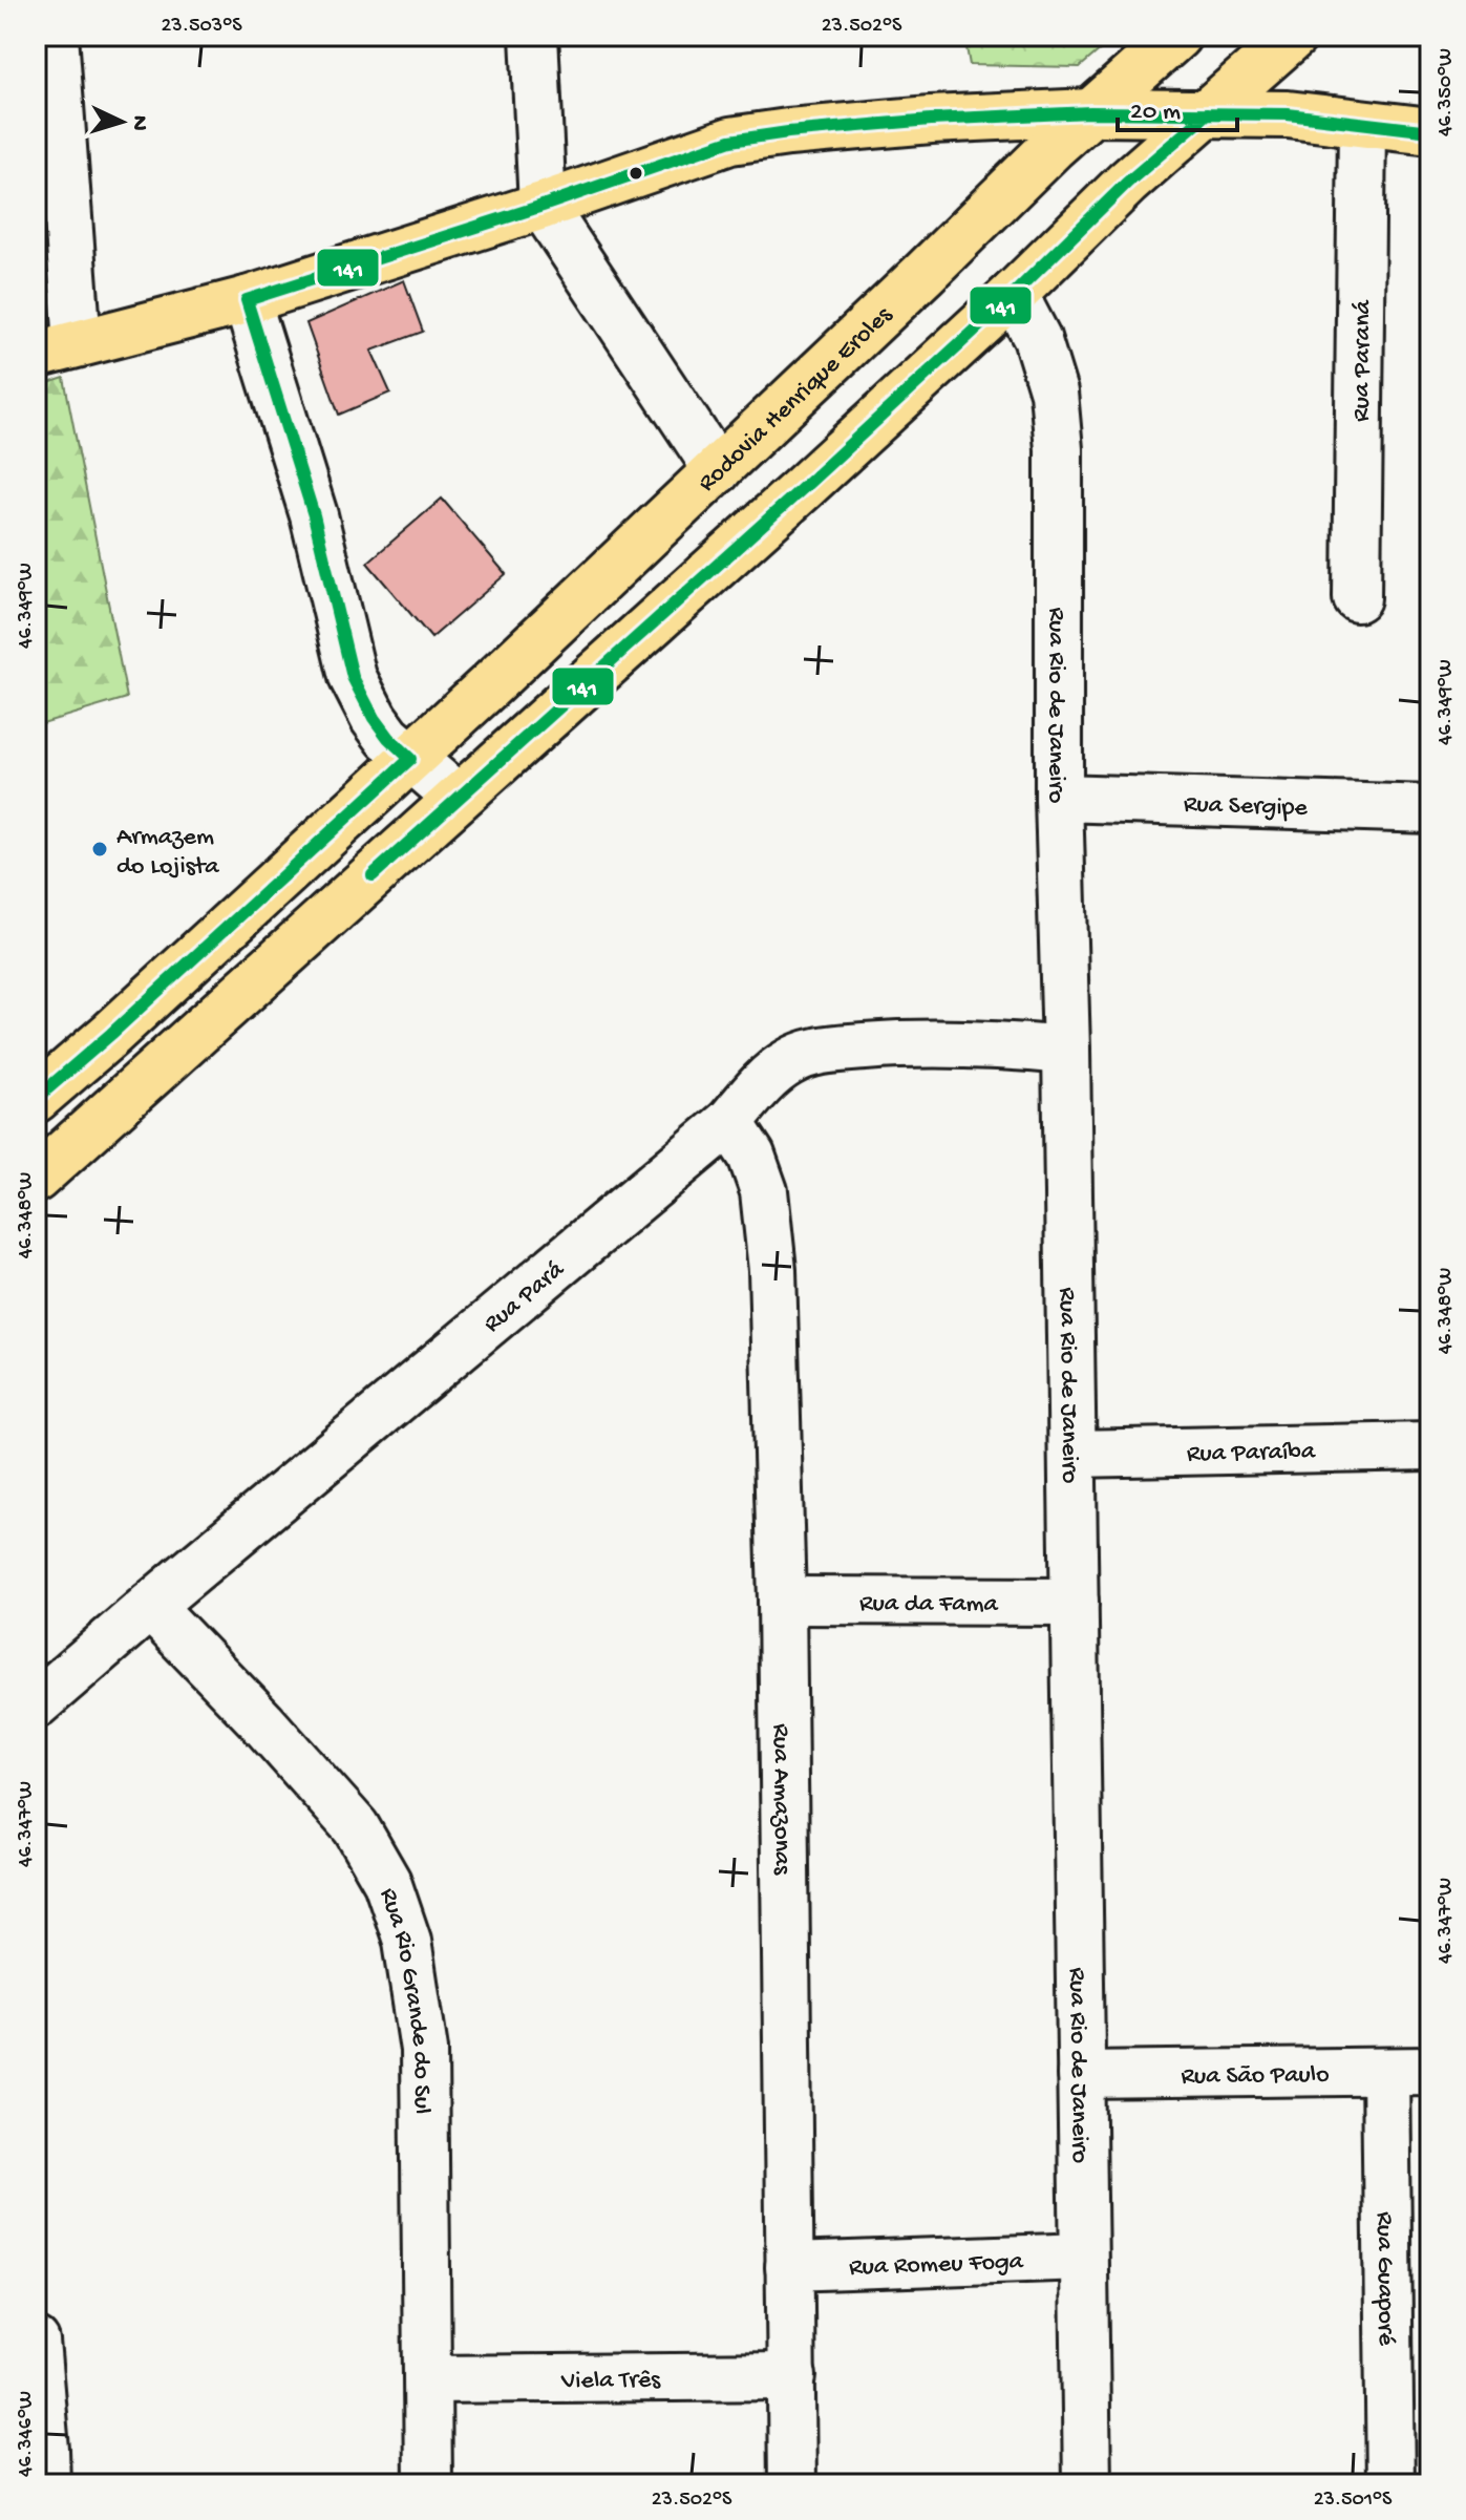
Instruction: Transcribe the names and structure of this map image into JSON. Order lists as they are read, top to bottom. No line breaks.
{"streets":{"main road":["Rodovia Henrique Eroles"],"street":["Rua Paraná","Rua Rio de Janeiro","Rua Sergipe","Rua Pará","Rua Paraíba","Rua da Fama","Rua Amazonas","Rua Rio Grande do Sul","Rua São Paulo","Rua Romeu Foga","Rua Guaporé","Viela Três"]},"crossings":[["Rua Rio de Janeiro","Rua Sergipe"],["Rua Rio de Janeiro","Rua Pará"],["Rua Rio de Janeiro","Rua Paraíba"],["Rua Rio de Janeiro","Rua da Fama"],["Rua Rio de Janeiro","Rua São Paulo"],["Rua Rio de Janeiro","Rua Romeu Foga"],["Rua Pará","Rua Amazonas"],["Rua Pará","Rua Rio Grande do Sul"],["Rua da Fama","Rua Amazonas"],["Rua Amazonas","Rua Romeu Foga"],["Rua Amazonas","Viela Três"],["Rua Rio Grande do Sul","Viela Três"],["Rua São Paulo","Rua Guaporé"]],"places":["Armazem do Lojista"],"lines":["transit line 141"],"scale_bar":"20 m","north":"right","coordinates":["23.503°S","23.502°S","46.350°W","46.349°W","46.348°W","46.347°W","46.346°W","23.501°S"]}
